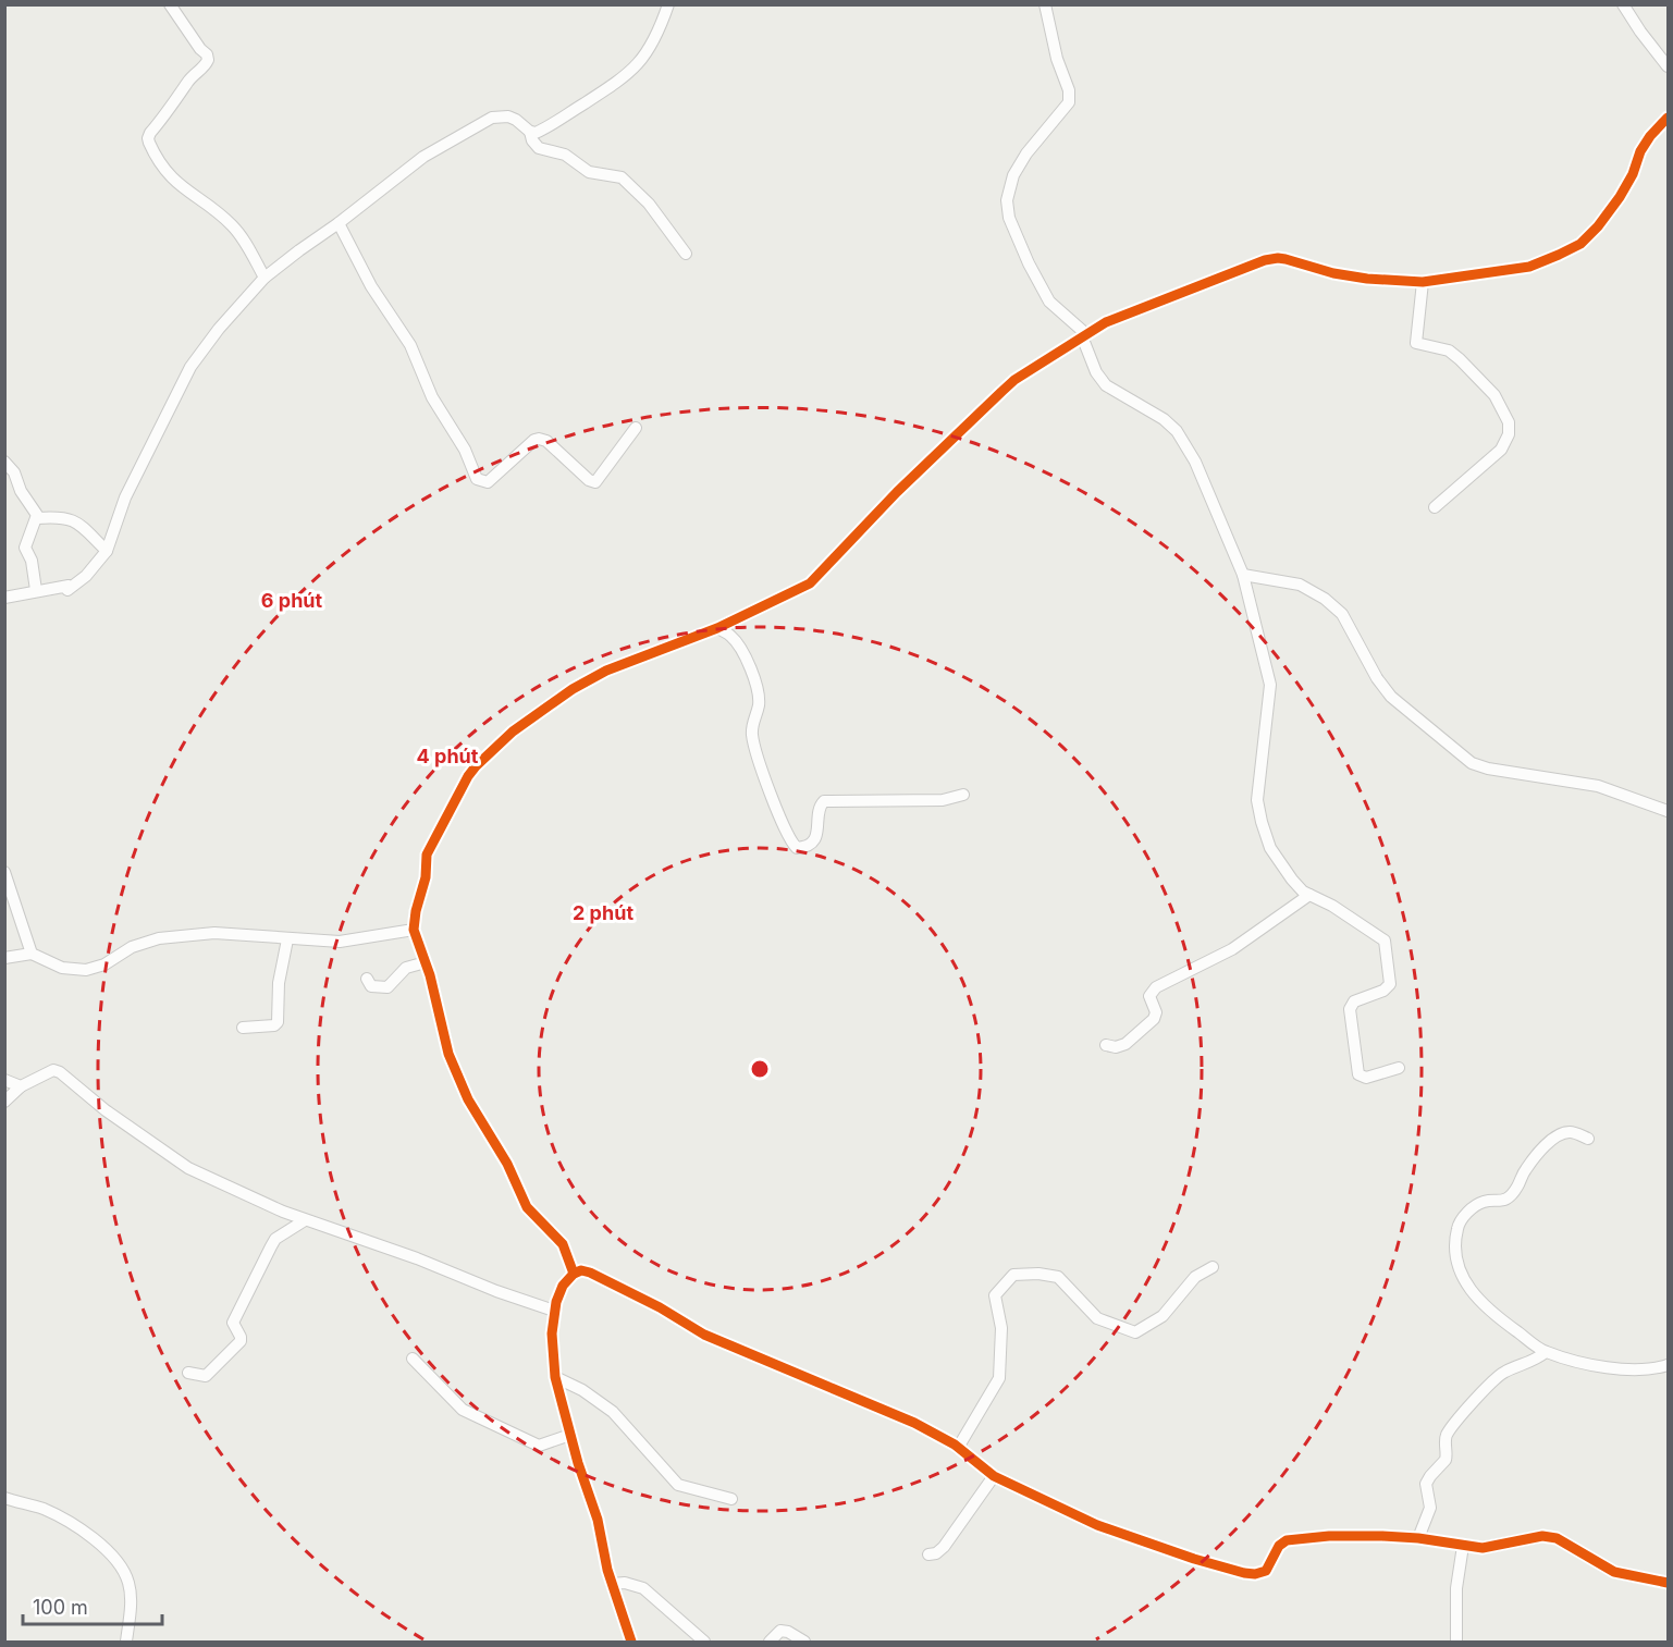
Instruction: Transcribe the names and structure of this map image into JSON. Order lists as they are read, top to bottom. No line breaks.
{"scale_bar":"100 m","rings":["6 phút","4 phút","2 phút"]}
